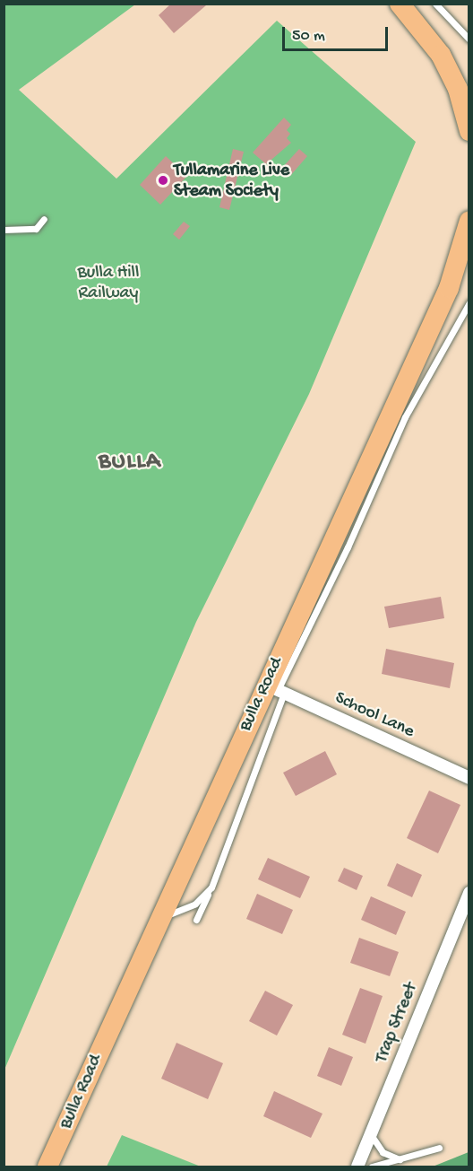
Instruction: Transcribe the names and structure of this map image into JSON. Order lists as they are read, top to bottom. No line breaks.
{"streets":{"main road":["Bulla Road"],"street":["School Lane","Trap Street"]},"crossings":[["Bulla Road","School Lane"]],"districts":["BULLA"],"parks":["Bulla Hill Railway"],"places":["Tullamarine Live Steam Society"],"scale_bar":"50 m"}
